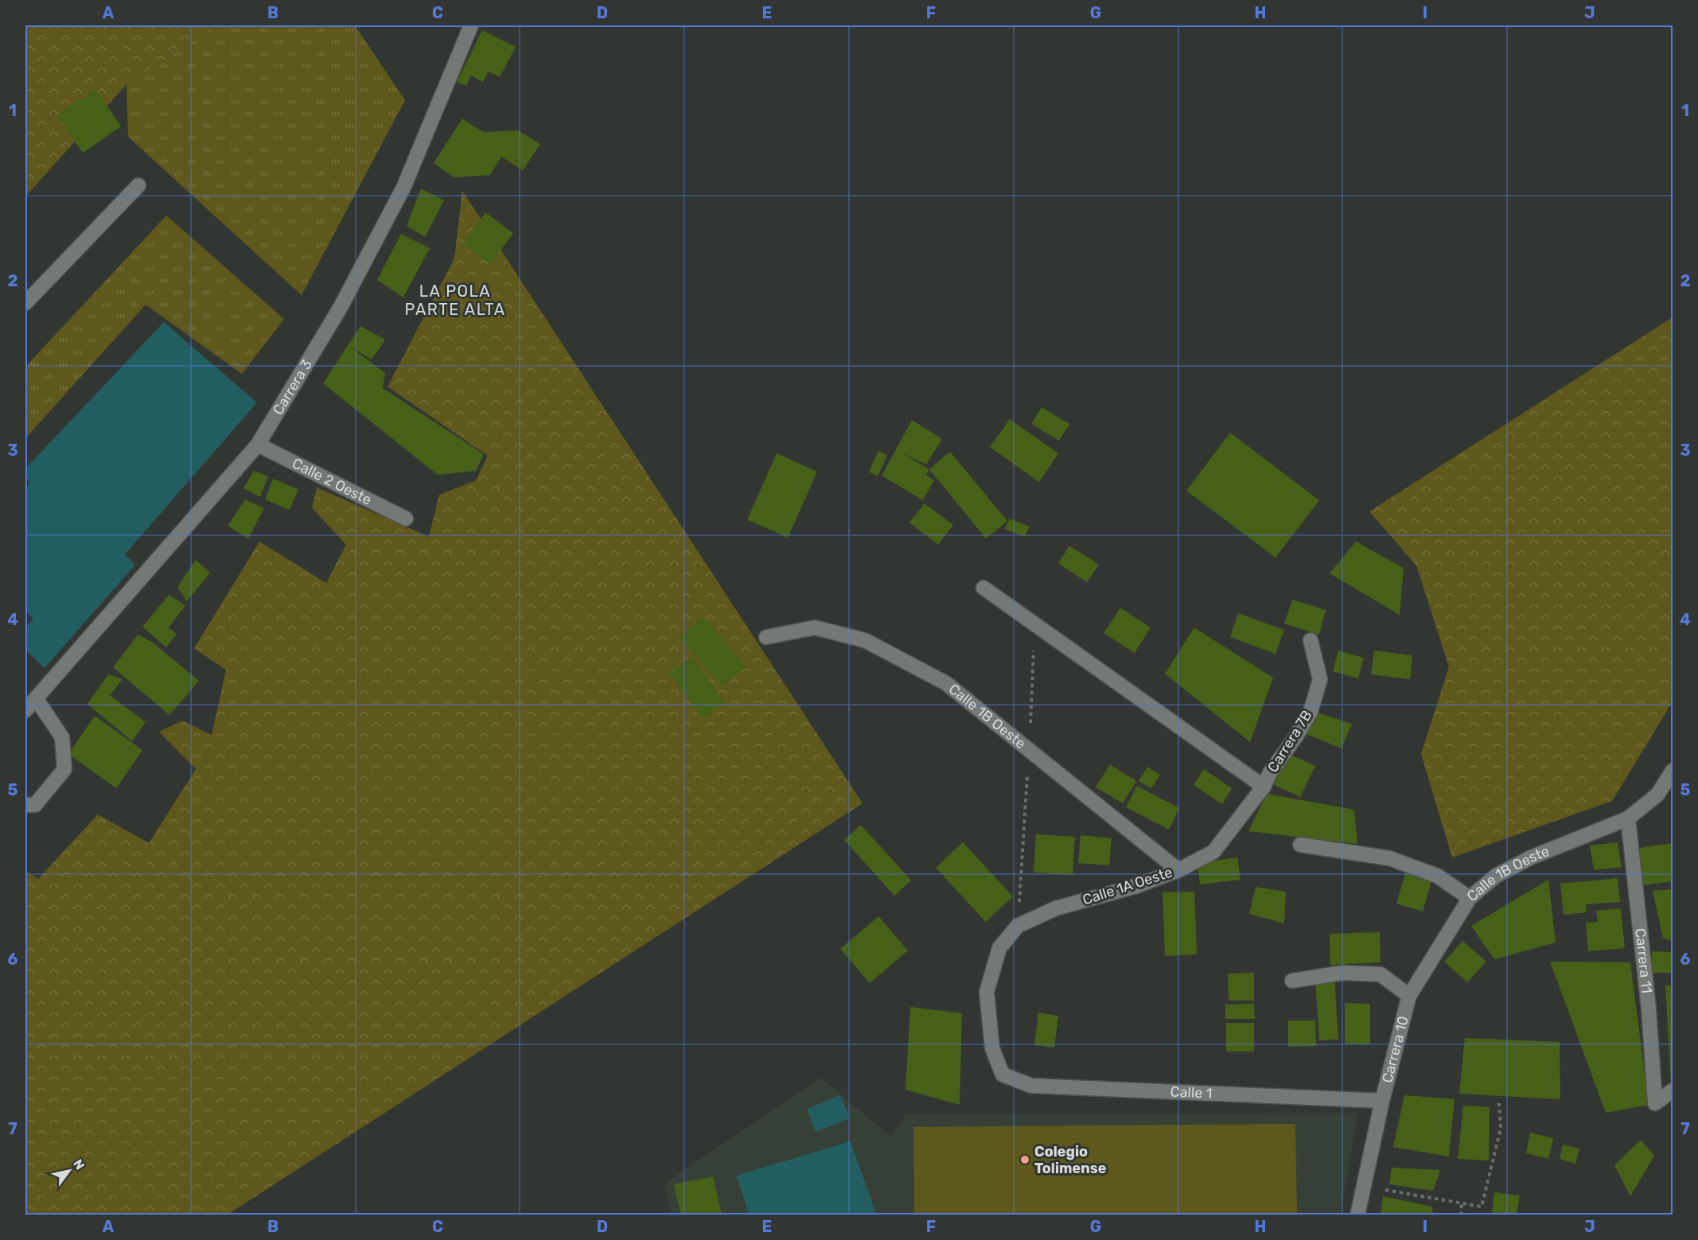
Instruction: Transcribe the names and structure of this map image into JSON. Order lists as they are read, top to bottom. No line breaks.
{"streets":{"street":["Carrera 3","Calle 2 Oeste","Calle 1B Oeste","Carrera 7B","Calle 1A Oeste","Carrera 11","Carrera 10","Calle 1"]},"crossings":[["Carrera 3","Calle 2 Oeste"],["Calle 1B Oeste","Calle 1A Oeste"],["Calle 1B Oeste","Carrera 11"],["Calle 1B Oeste","Carrera 10"],["Carrera 7B","Calle 1A Oeste"],["Calle 1A Oeste","Calle 1"],["Carrera 10","Calle 1"]],"districts":["LA POLA PARTE ALTA"],"places":["Colegio Tolimense"],"north":"top right","grid":{"columns":["A","B","C","D","E","F","G","H","I","J"],"rows":["1","2","3","4","5","6","7"]}}
